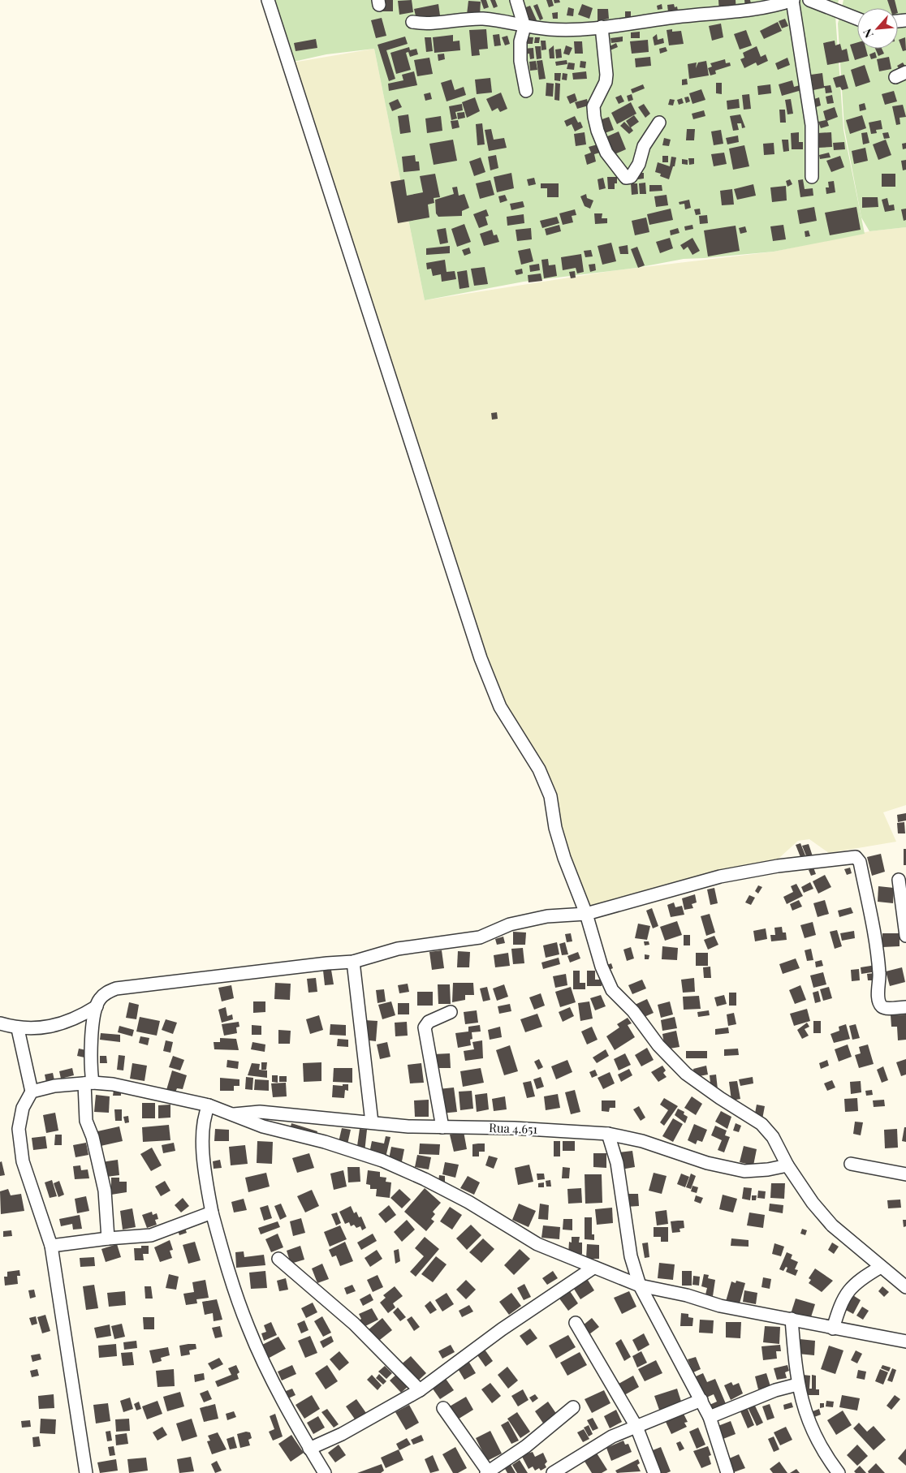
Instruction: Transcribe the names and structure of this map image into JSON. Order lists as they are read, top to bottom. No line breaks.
{"streets":{"street":["Rua 4.651"]},"north":"bottom left"}
